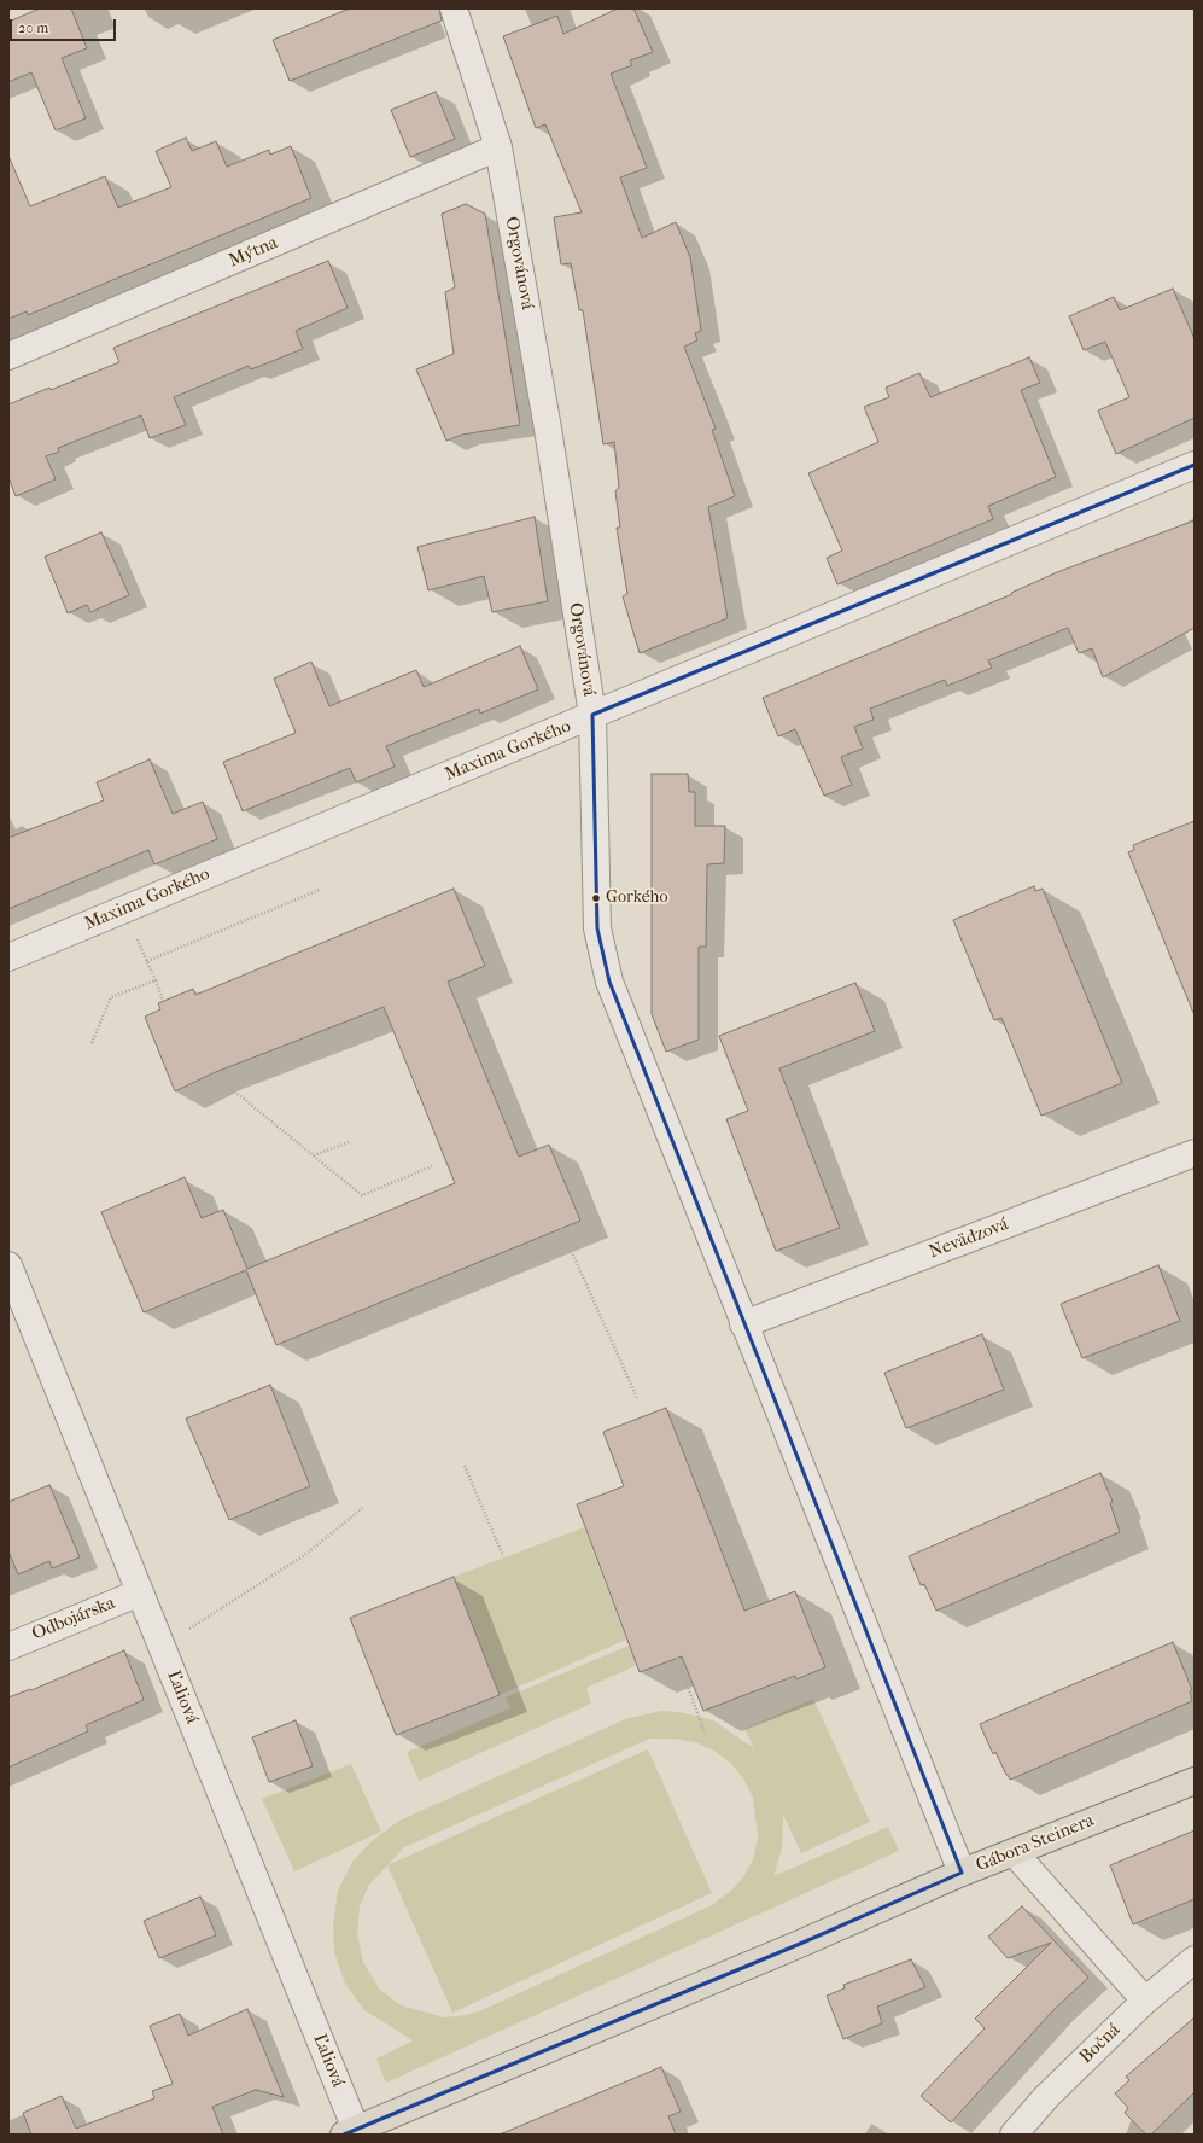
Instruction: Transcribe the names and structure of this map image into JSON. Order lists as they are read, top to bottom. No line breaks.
{"streets":{"main road":["Gábora Steinera"],"street":["Mýtna","Orgovánová","Maxima Gorkého","Nevädzová","Odbojárska","Ľaliová","Bočná"]},"crossings":[["Mýtna","Orgovánová"],["Orgovánová","Maxima Gorkého"],["Orgovánová","Nevädzová"],["Orgovánová","Gábora Steinera"],["Odbojárska","Ľaliová"],["Ľaliová","Gábora Steinera"]],"places":["Gorkého"],"scale_bar":"20 m"}
